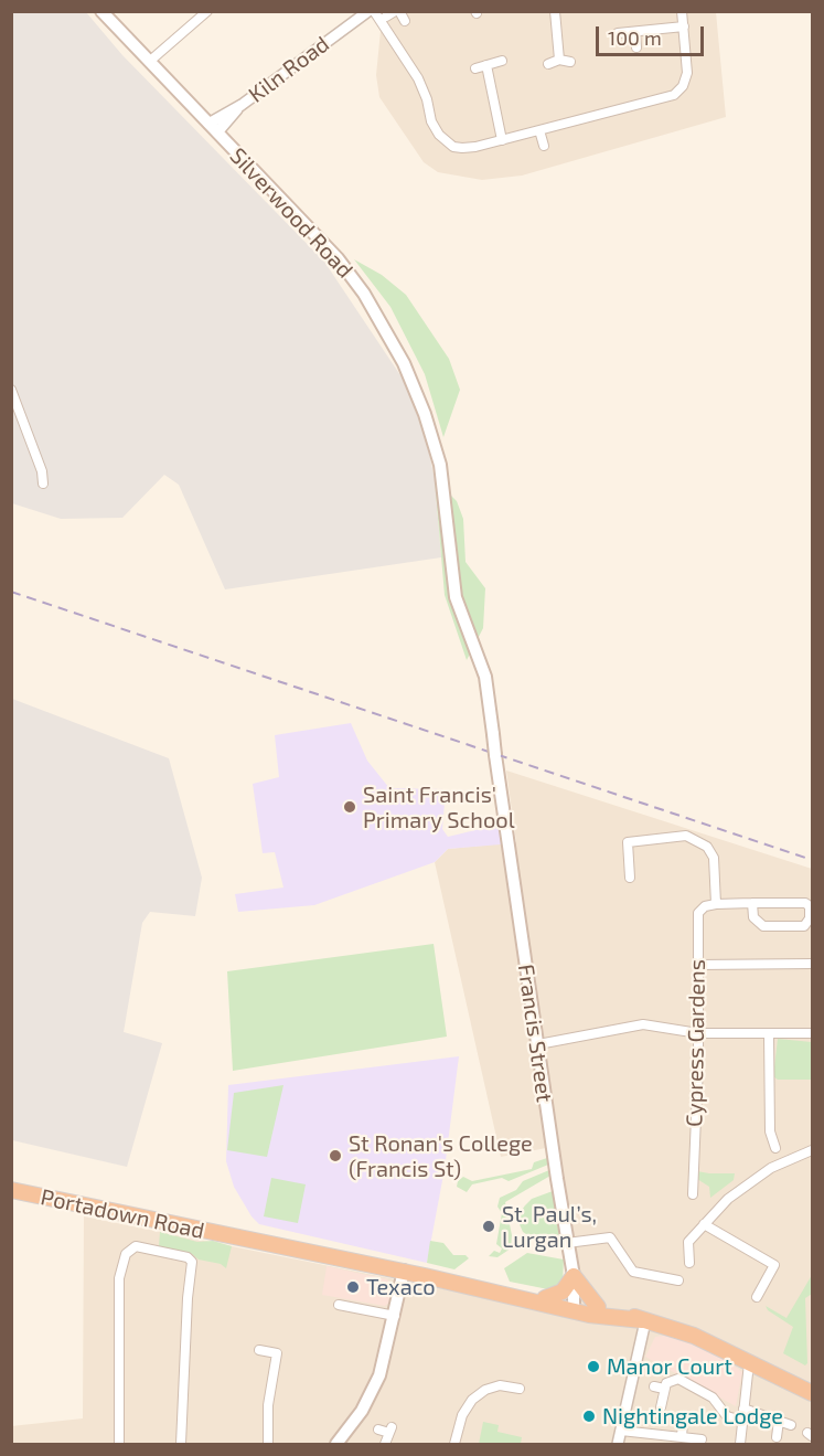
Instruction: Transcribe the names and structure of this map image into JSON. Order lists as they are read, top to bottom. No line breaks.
{"streets":{"highway":["Portadown Road"],"main road":["Silverwood Road","Francis Street"],"street":["Kiln Road","Cypress Gardens"]},"crossings":[["Kiln Road","Silverwood Road"],["Silverwood Road","Francis Street"]],"places":["Saint Francis' Primary School","St Ronan's College (Francis St)","St. Paul’s, Lurgan","Texaco","Manor Court","Nightingale Lodge"],"scale_bar":"100 m"}
